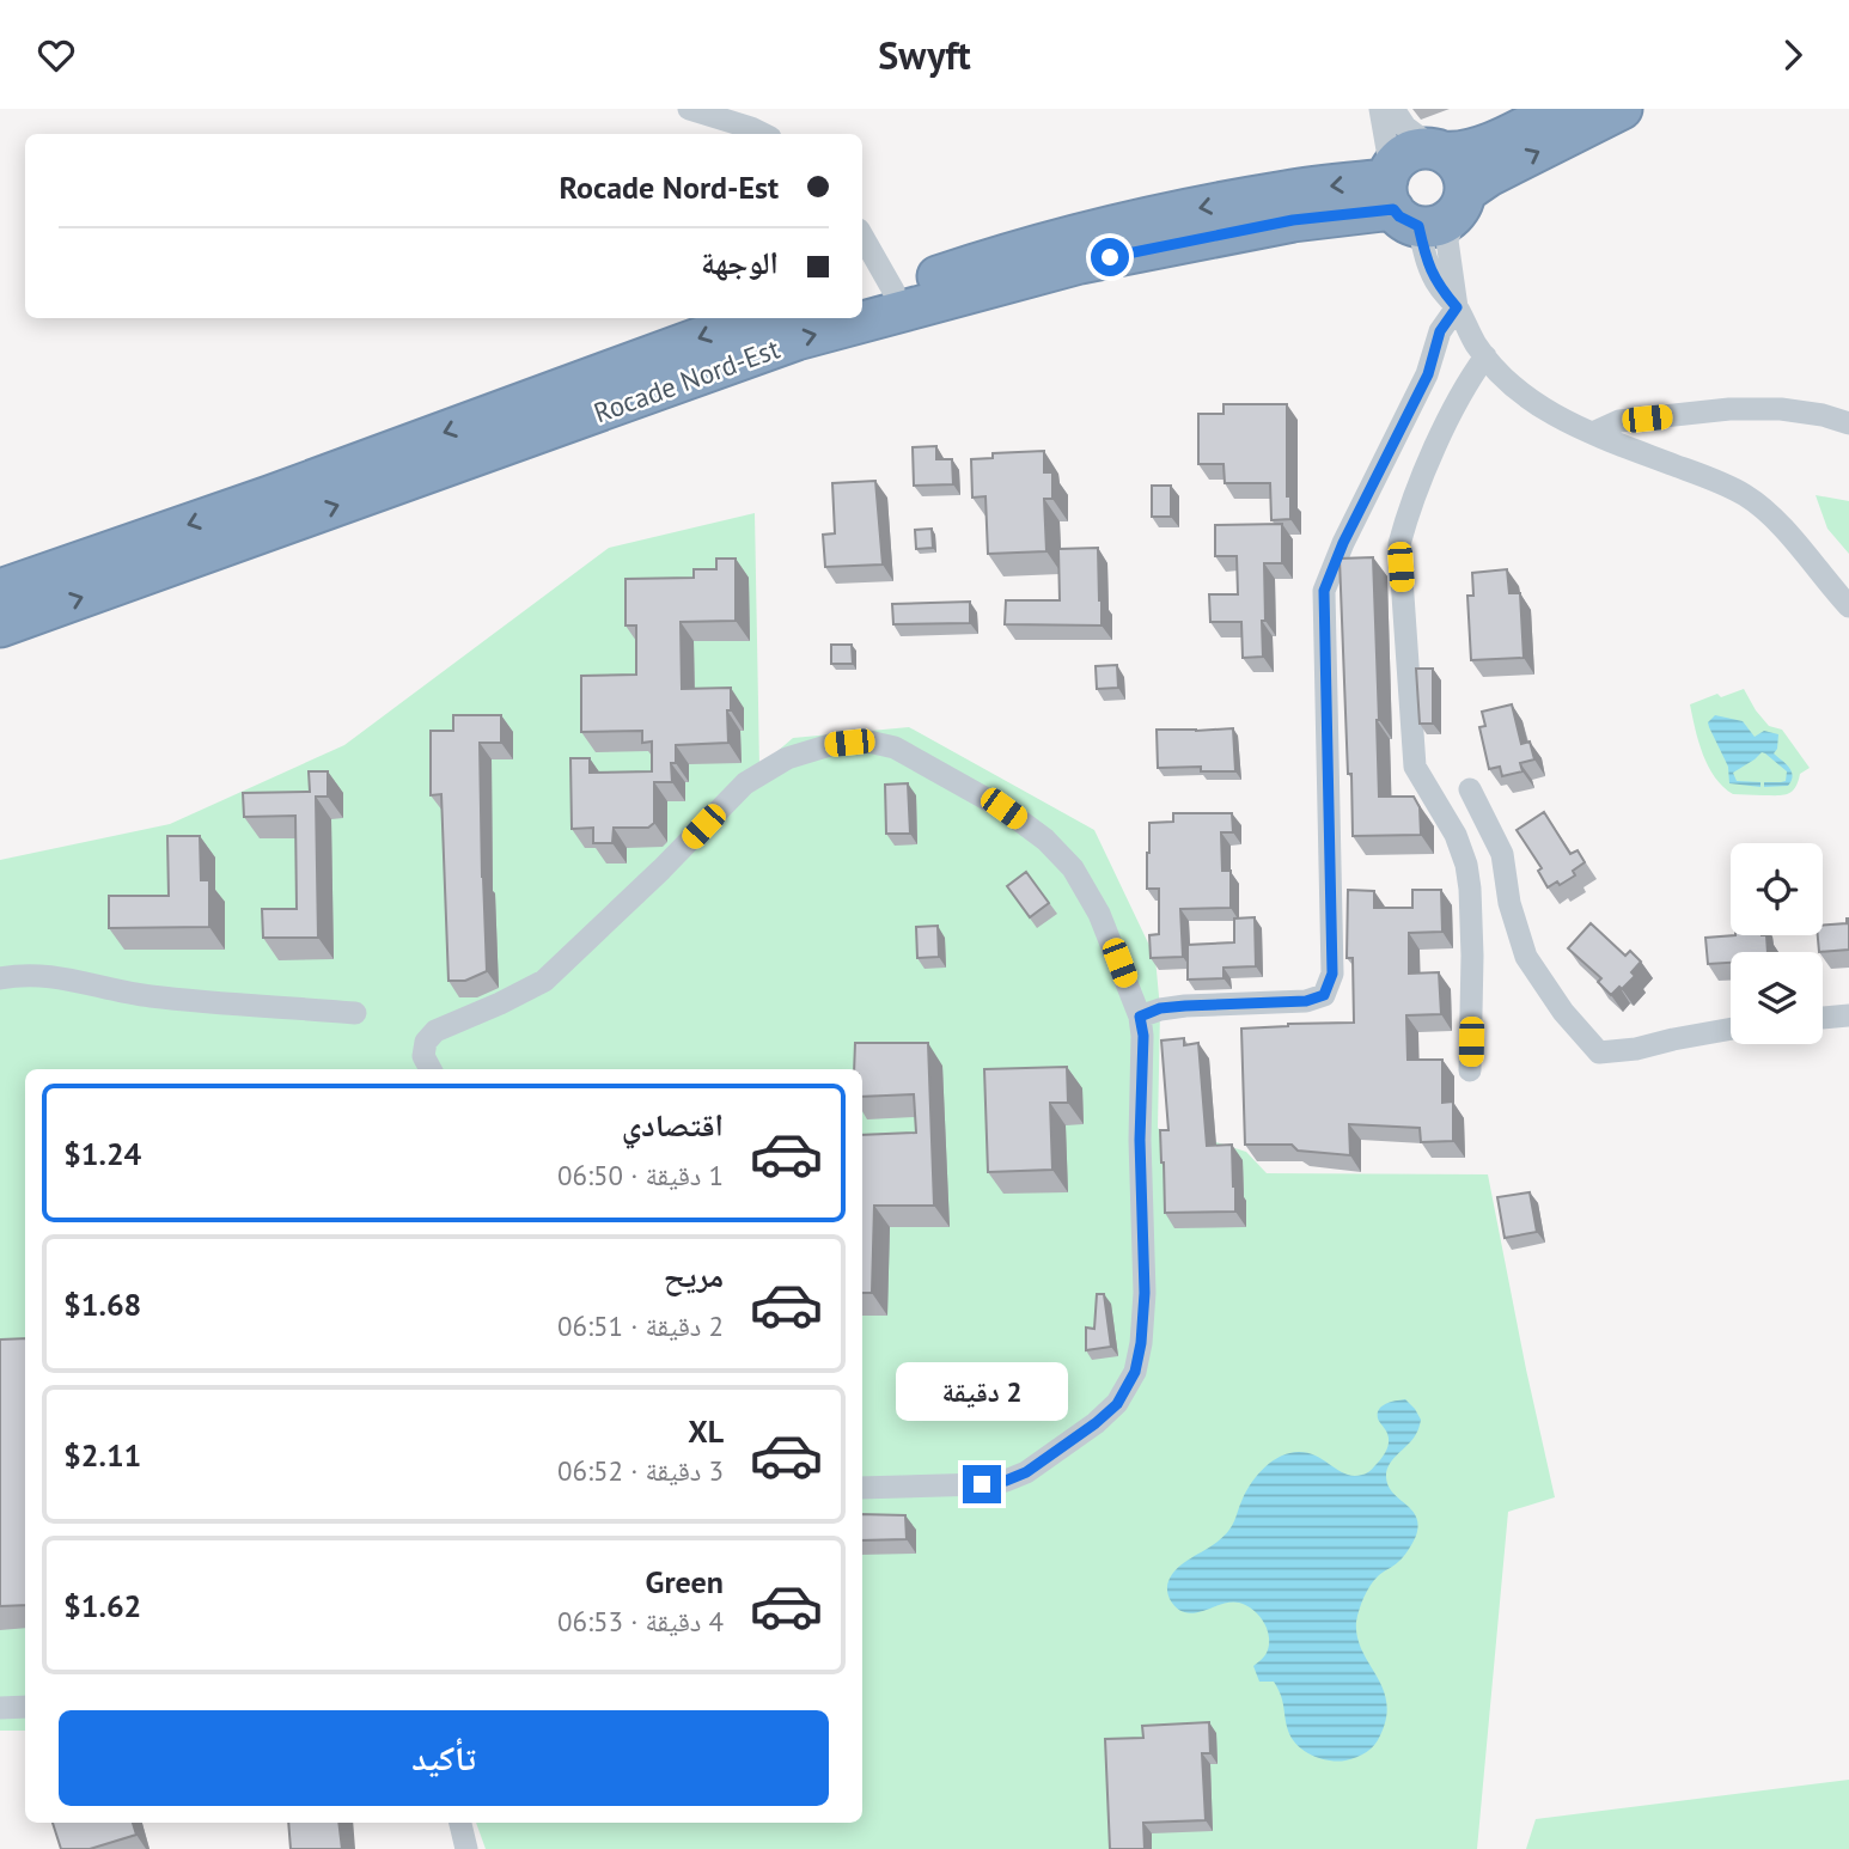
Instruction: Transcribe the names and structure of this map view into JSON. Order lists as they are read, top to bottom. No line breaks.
{"streets":{"highway":["Rocade Nord-Est"]},"page":{"header":"Swyft","banner":["Rocade Nord-Est","الوجهة"],"list":[{"name":"اقتصادي","note":"1 دقيقة · 06:50","value":"$1.24"},{"name":"مريح","note":"2 دقيقة · 06:51","value":"$1.68"},{"name":"XL","note":"3 دقيقة · 06:52","value":"$2.11"},{"name":"Green","note":"4 دقيقة · 06:53","value":"$1.62"}],"bubble":"2 دقيقة","buttons":"تأكيد"}}
